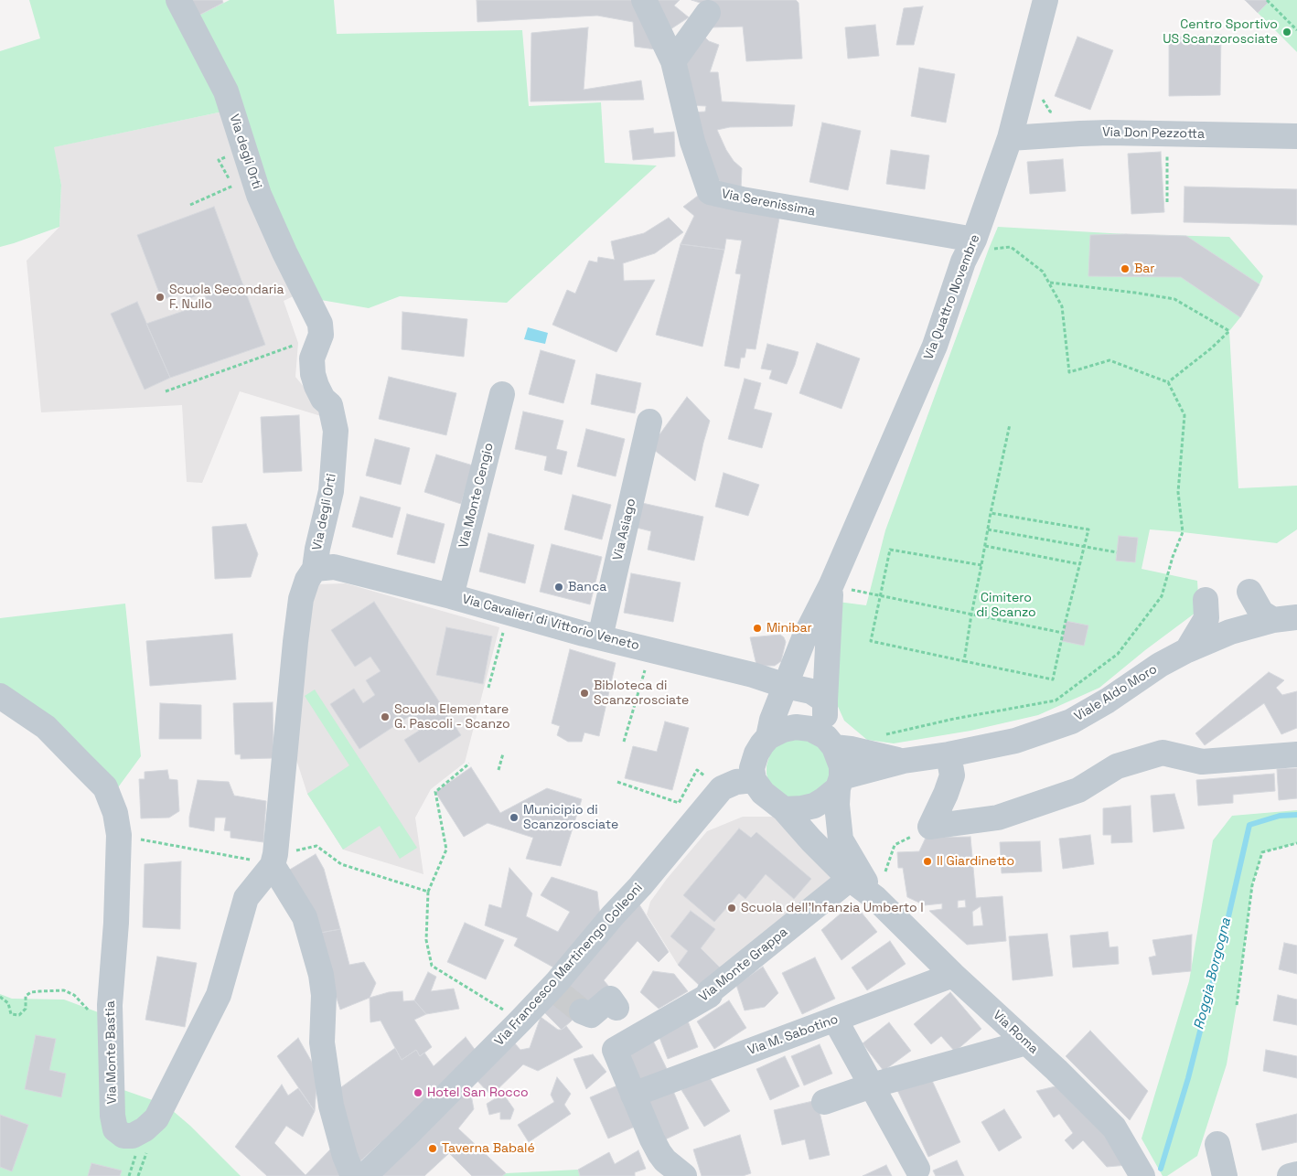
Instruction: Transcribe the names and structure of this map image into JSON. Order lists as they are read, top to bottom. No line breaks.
{"streets":{"street":["Via Don Pezzotta","Via degli Orti","Via Serenissima","Via Quattro Novembre","Via Monte Cengio","Via Asiago","Via Cavalieri di Vittorio Veneto","Viale Aldo Moro","Via Francesco Martinengo Colleoni","Via Monte Grappa","Via Roma","Via M. Sabotino","Via Monte Bastia"]},"crossings":[["Via Don Pezzotta","Via Quattro Novembre"],["Via degli Orti","Via Cavalieri di Vittorio Veneto"],["Via degli Orti","Via Monte Bastia"],["Via Serenissima","Via Quattro Novembre"],["Via Quattro Novembre","Via Cavalieri di Vittorio Veneto"],["Via Quattro Novembre","Viale Aldo Moro"],["Via Quattro Novembre","Via Roma"],["Via Monte Cengio","Via Cavalieri di Vittorio Veneto"],["Via Asiago","Via Cavalieri di Vittorio Veneto"],["Viale Aldo Moro","Via Roma"],["Via Monte Grappa","Via Roma"],["Via Monte Grappa","Via M. Sabotino"],["Via Roma","Via M. Sabotino"]],"water":["Roggia Borgogna"],"parks":["Cimitero di Scanzo"],"places":["Centro Sportivo US Scanzorosciate","Bar","Scuola Secondaria F. Nullo","Banca","Minibar","Bibloteca di Scanzorosciate","Scuola Elementare G. Pascoli - Scanzo","Municipio di Scanzorosciate","Il Giardinetto","Scuola dell'Infanzia Umberto I","Hotel San Rocco","Taverna Babalé"]}
